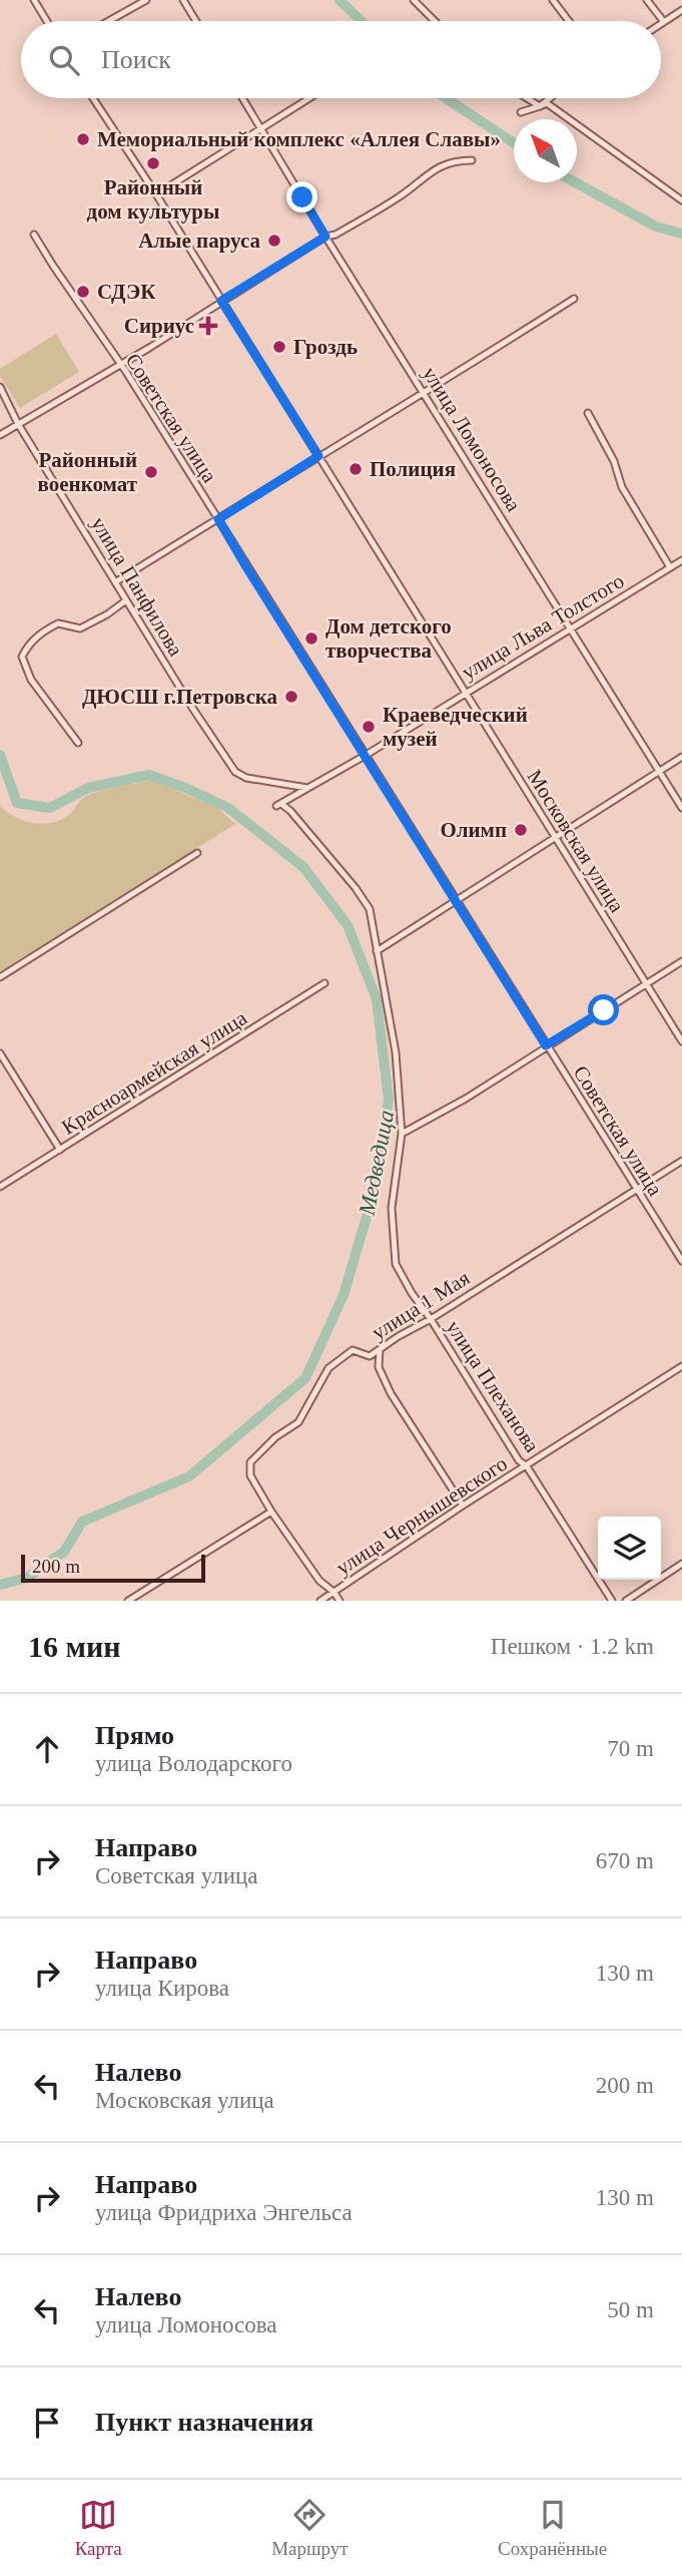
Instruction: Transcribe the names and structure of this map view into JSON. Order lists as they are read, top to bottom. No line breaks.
{"streets":{"street":["Советская улица","улица Ломоносова","улица Панфилова","улица Льва Толстого","Московская улица","Красноармейская улица","улица 1 Мая","улица Плеханова","улица Чернышевского"]},"crossings":[["Советская улица","улица Льва Толстого"],["Советская улица","улица 1 Мая"],["улица Ломоносова","улица Льва Толстого"],["улица Панфилова","улица Льва Толстого"],["улица Льва Толстого","Московская улица"],["улица 1 Мая","улица Плеханова"],["улица Плеханова","улица Чернышевского"]],"water":["Медведица"],"places":{"other":["Мемориальный комплекс «Аллея Славы»","Районный дом культуры","Алые паруса","СДЭК","Гроздь","Полиция","Районный военкомат","Дом детского творчества","ДЮСШ г.Петровска","Краеведческий музей","Олимп"],"health":["Сириус"]},"scale_bar":"200 m","north":"top left","page":{"search":"Поиск","scale":"200 m","heading":["16 мин","Пешком · 1.2 km"],"list":[["Прямо","улица Володарского","70 m"],["Направо","Советская улица","670 m"],["Направо","улица Кирова","130 m"],["Налево","Московская улица","200 m"],["Направо","улица Фридриха Энгельса","130 m"],["Налево","улица Ломоносова","50 m"],"Пункт назначения"],"nav":["Карта","Маршрут","Сохранённые"]}}
